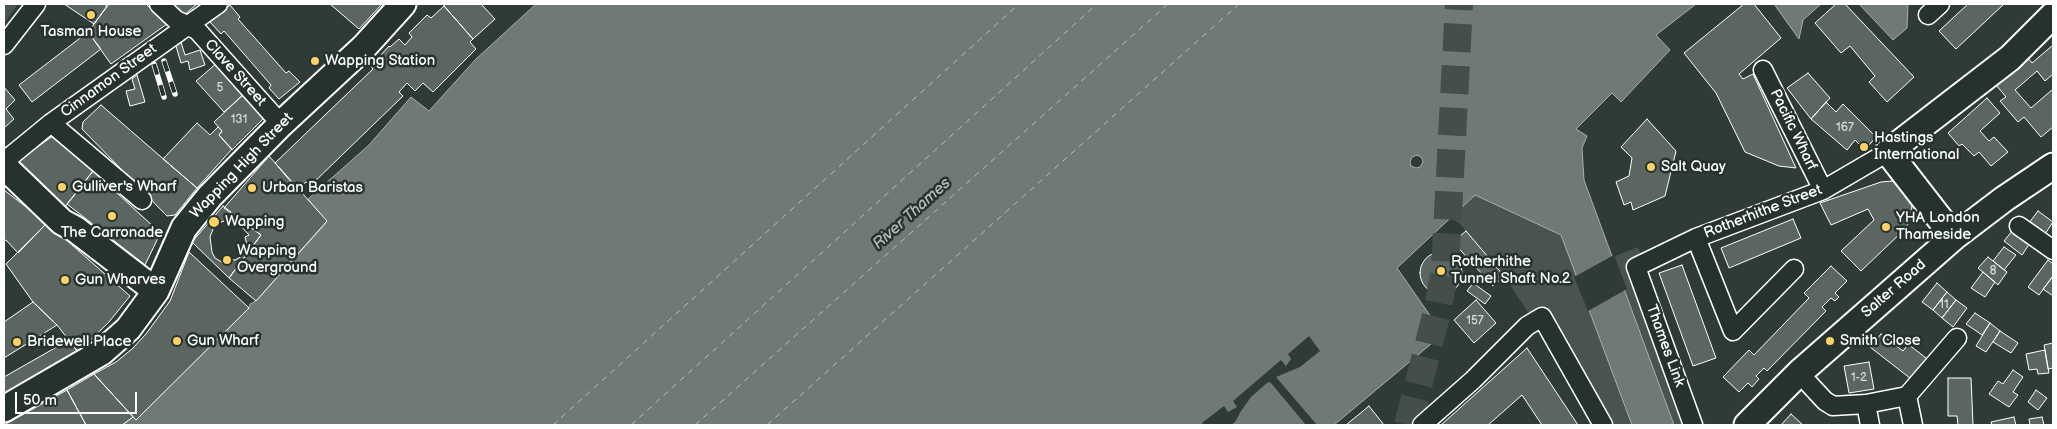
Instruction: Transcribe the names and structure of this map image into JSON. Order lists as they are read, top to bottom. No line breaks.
{"streets":{"street":["Clave Street","Cinnamon Street","Pacific Wharf","Wapping High Street","Rotherhithe Street","Salter Road","Thames Link"]},"crossings":[["Clave Street","Cinnamon Street"],["Clave Street","Wapping High Street"],["Pacific Wharf","Rotherhithe Street"],["Rotherhithe Street","Thames Link"]],"water":["River Thames"],"places":["Tasman House","Wapping Station","Hastings International","Salt Quay","Gulliver's Wharf","Urban Baristas","The Carronade","Wapping","YHA London Thameside","Wapping Overground","Rotherhithe Tunnel Shaft No.2","Gun Wharves","Gun Wharf","Smith Close","Bridewell Place"],"house_numbers":["5","131","167","8","11","157","1-2"],"scale_bar":"50 m"}
